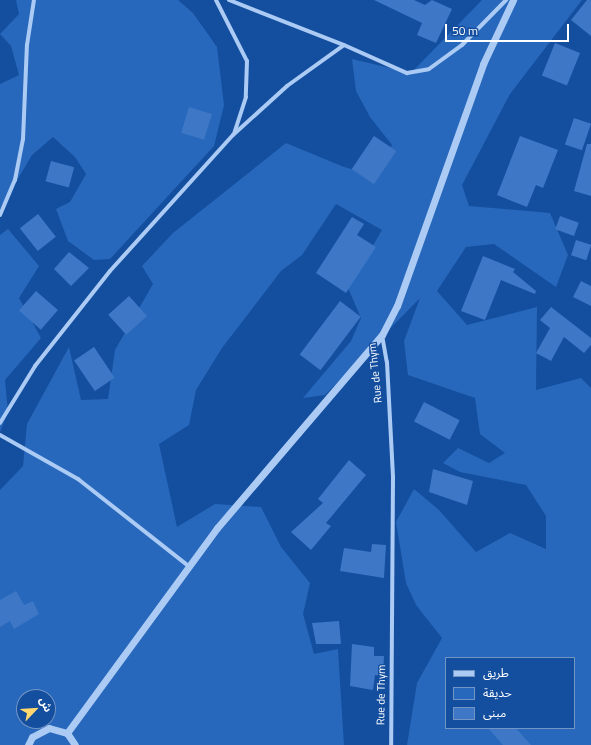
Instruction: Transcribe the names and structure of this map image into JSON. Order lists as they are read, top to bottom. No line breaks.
{"streets":{"street":["Rue de Thym"]},"legend":["طريق","حديقة","مبنى"],"scale_bar":"50 m","north":"top right"}
